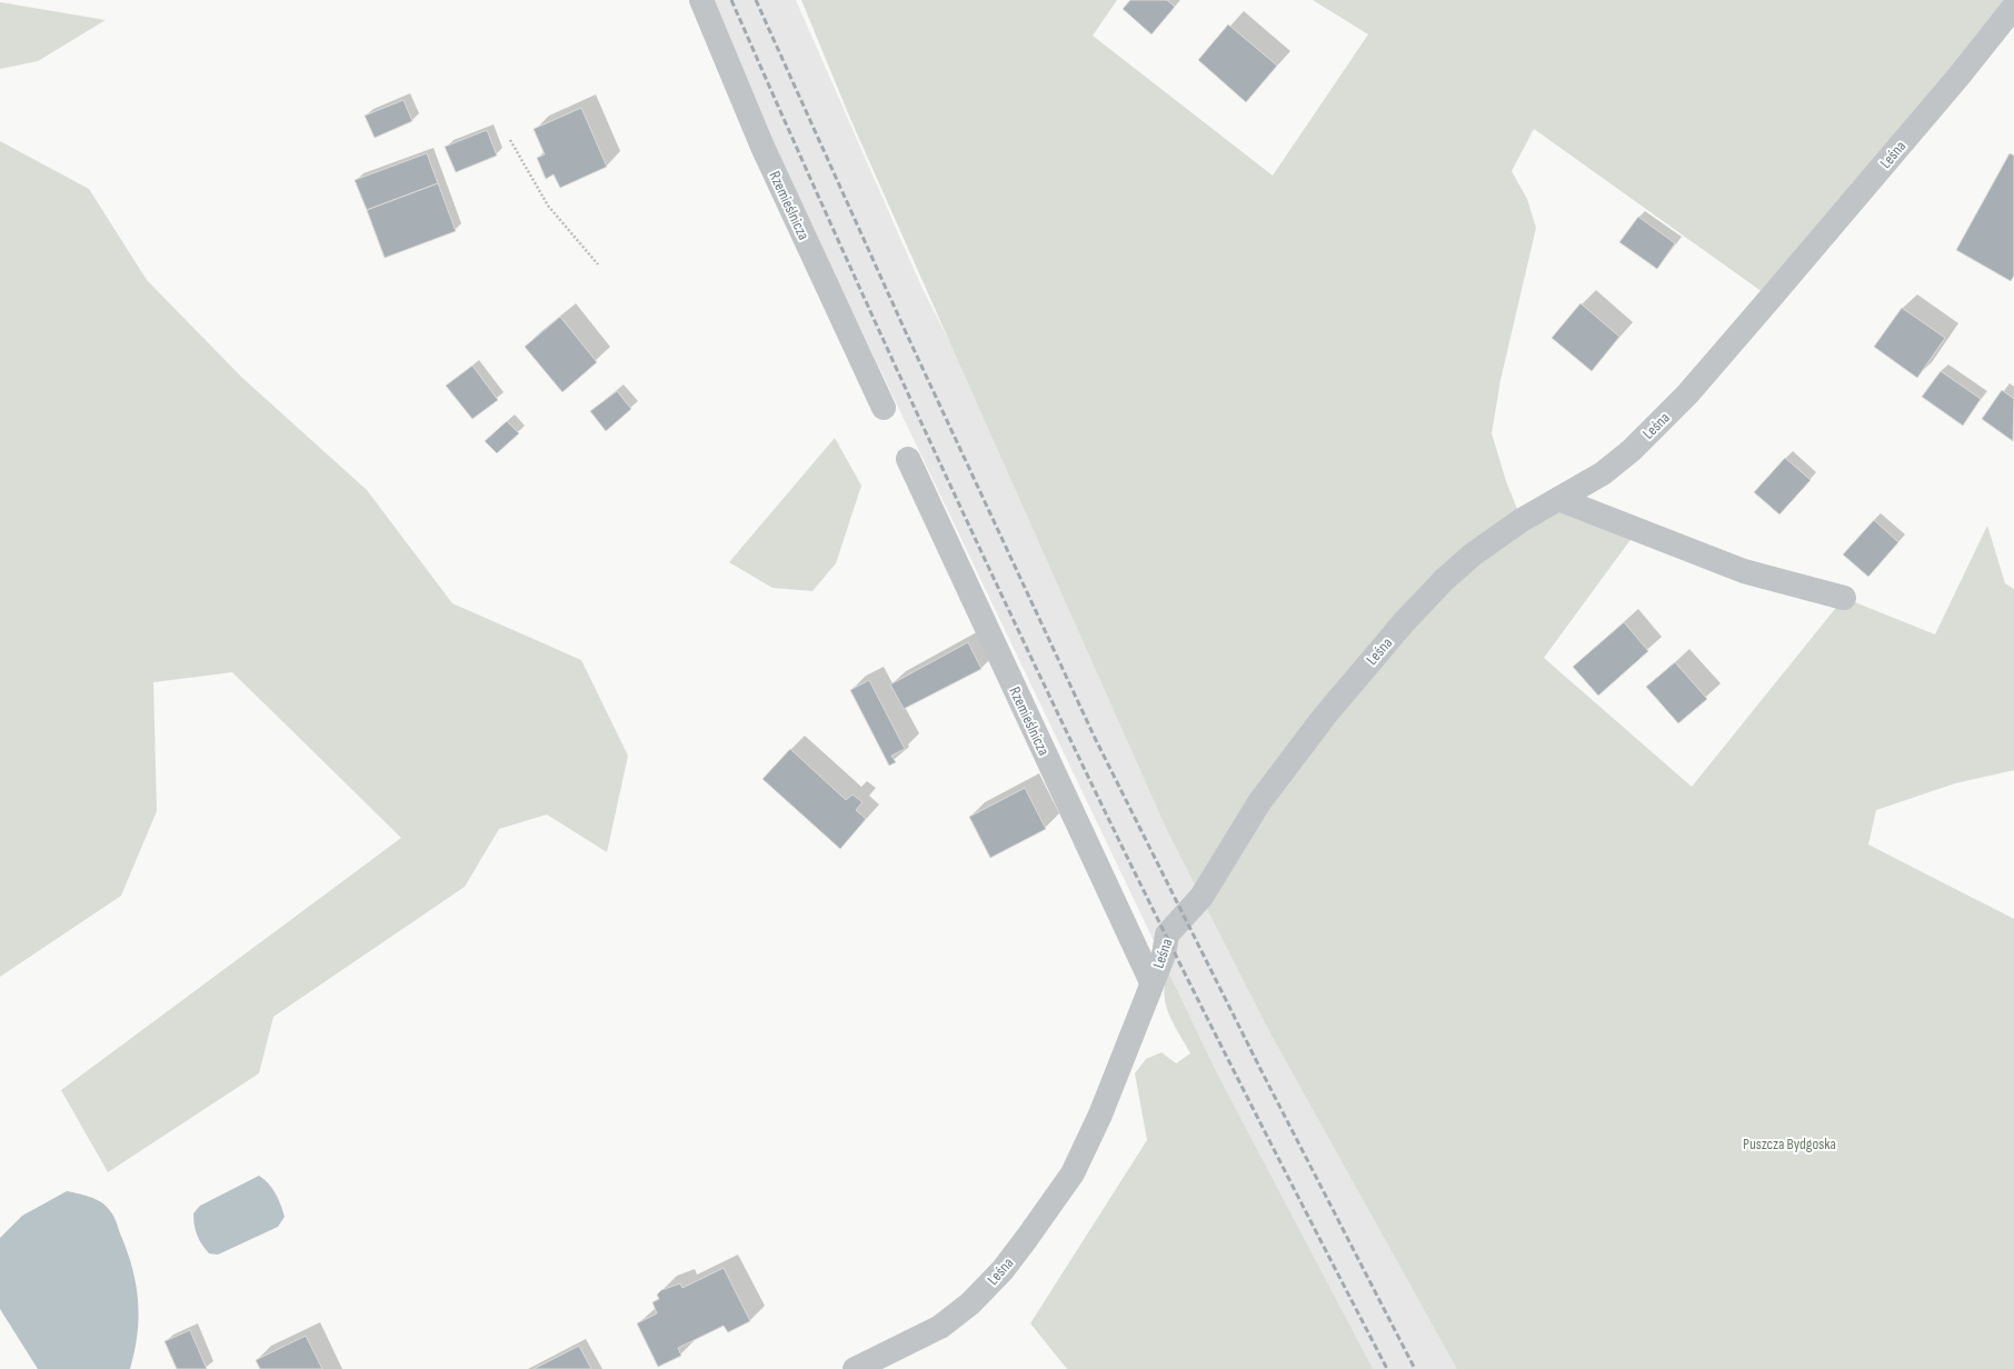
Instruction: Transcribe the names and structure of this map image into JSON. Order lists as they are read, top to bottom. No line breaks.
{"streets":{"street":["Leśna","Rzemieślnicza"]},"crossings":[["Leśna","Rzemieślnicza"]],"parks":["Puszcza Bydgoska"]}
